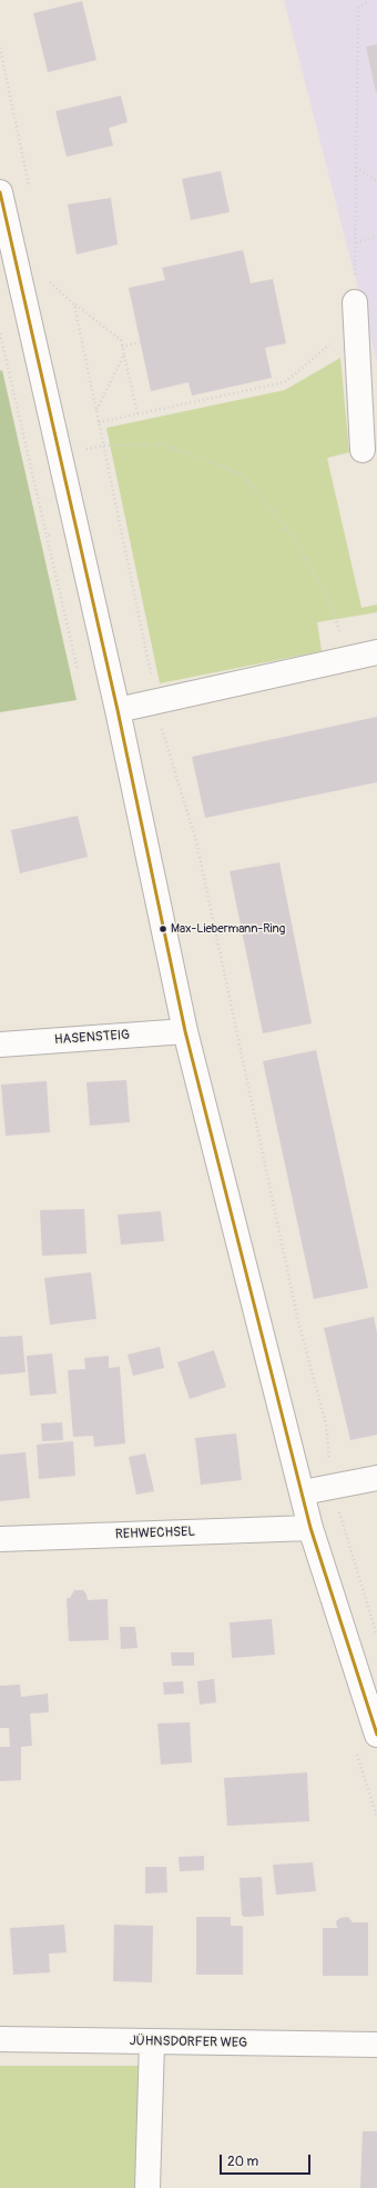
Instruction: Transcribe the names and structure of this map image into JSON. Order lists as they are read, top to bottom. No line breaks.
{"streets":{"street":["HASENSTEIG","REHWECHSEL","JÜHNSDORFER WEG"]},"places":["Max-Liebermann-Ring"],"scale_bar":"20 m"}
